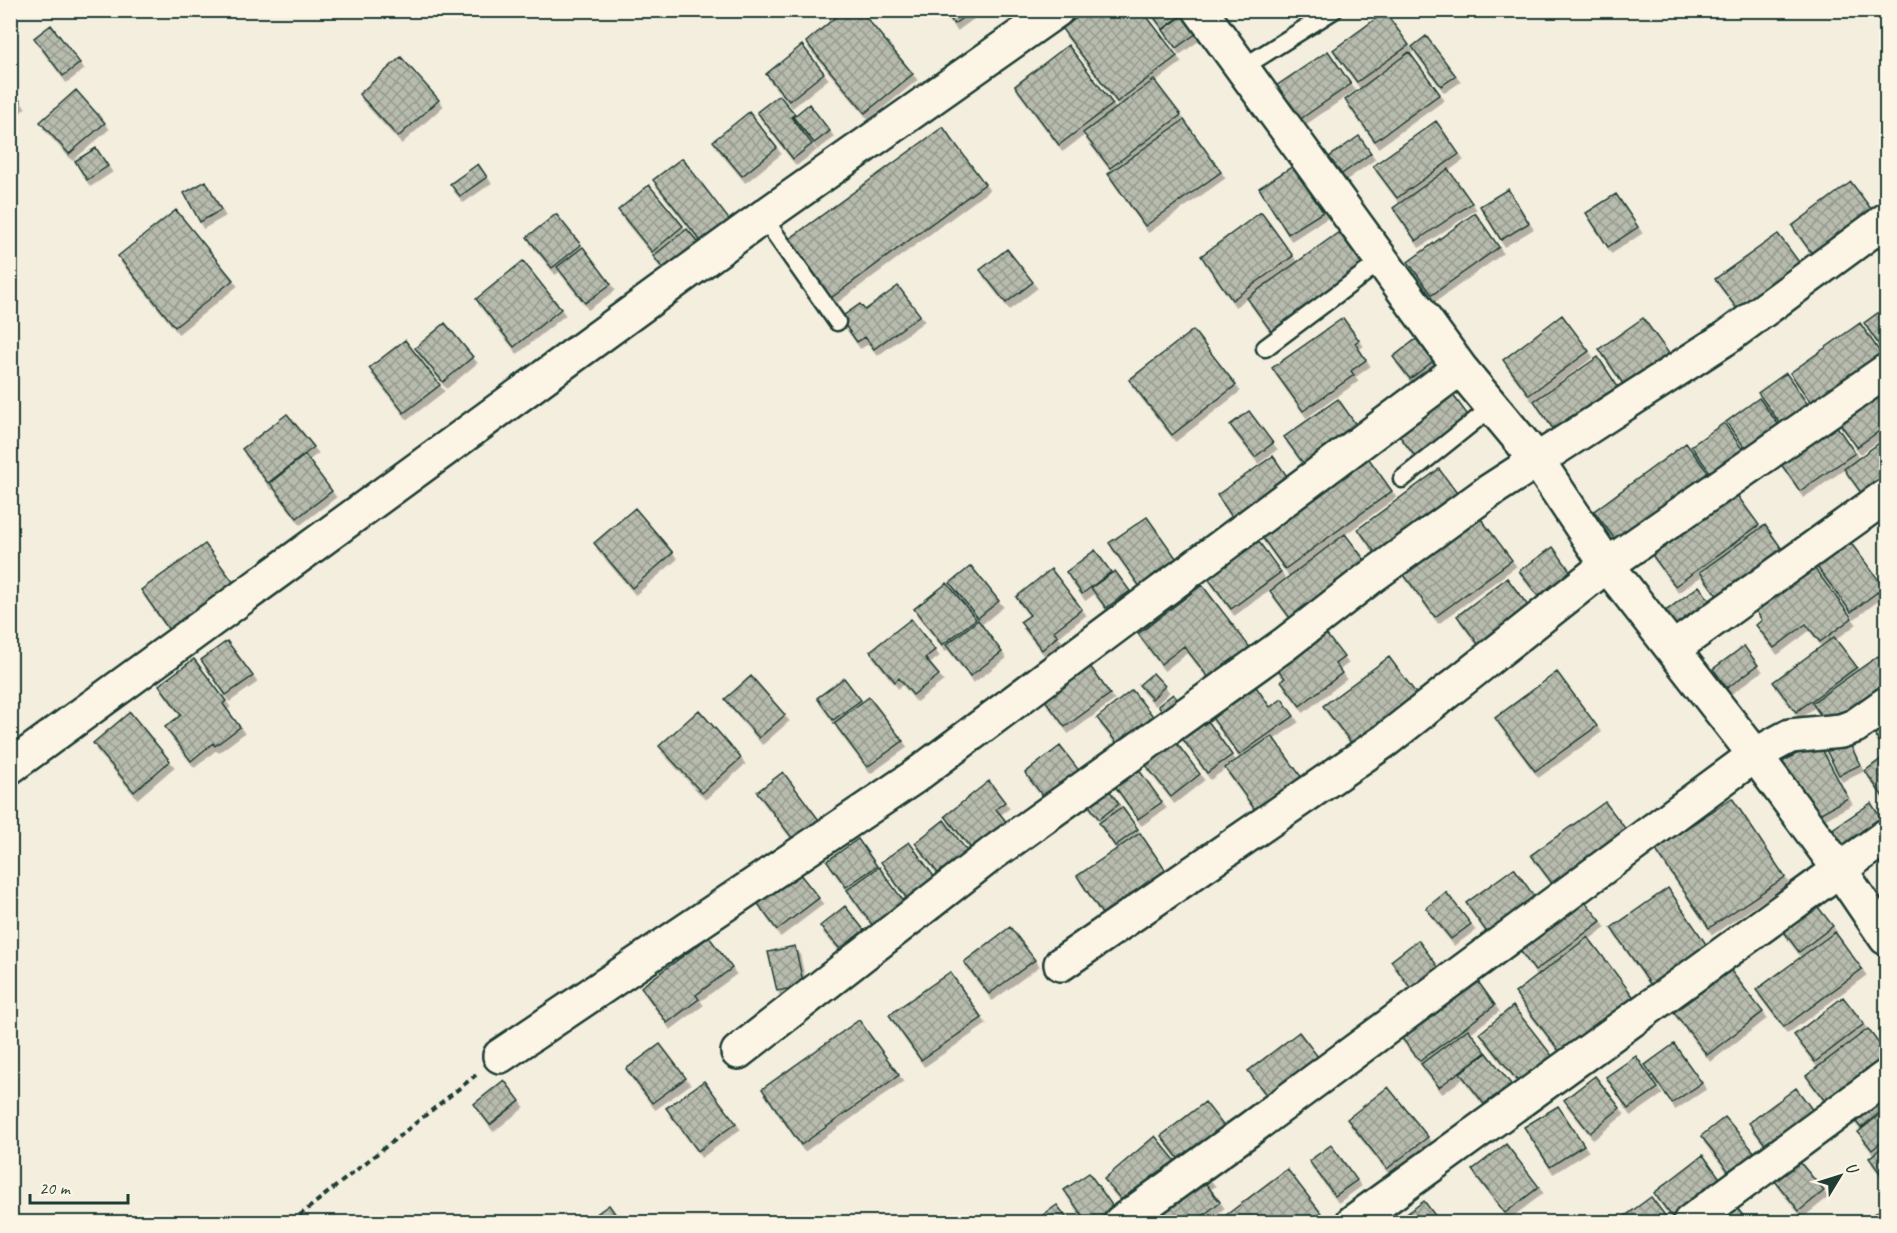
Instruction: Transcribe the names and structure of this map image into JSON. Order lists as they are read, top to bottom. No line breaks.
{"scale_bar":"20 m","north":"top right"}
